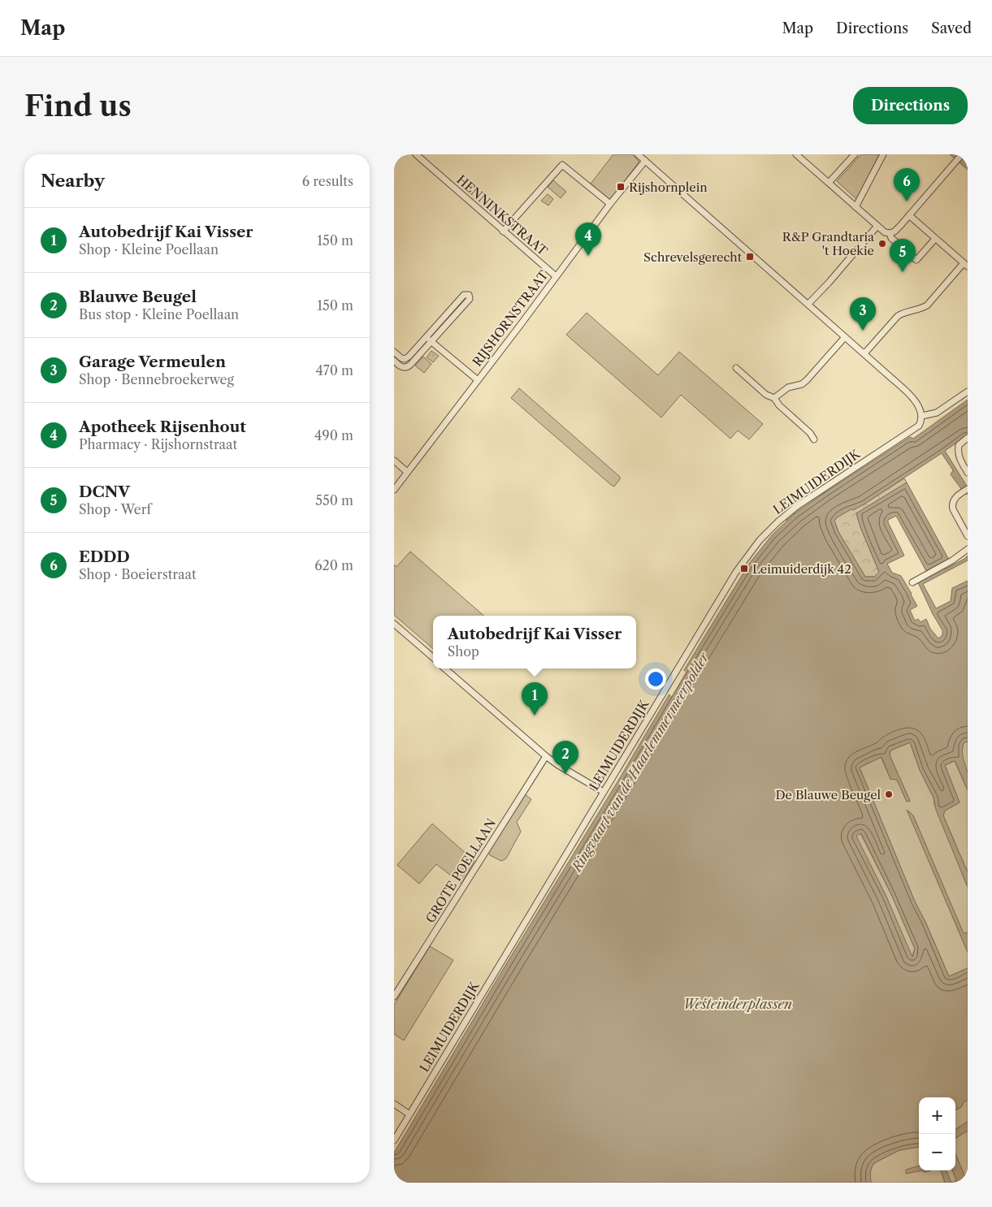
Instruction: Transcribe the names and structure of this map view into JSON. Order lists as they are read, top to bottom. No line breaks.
{"streets":{"street":["HENNINKSTRAAT","RIJSHORNSTRAAT","LEIMUIDERDIJK","GROTE POELLAAN"]},"crossings":[["HENNINKSTRAAT","RIJSHORNSTRAAT"]],"water":["Ringvaart van de Haarlemmermeerpolder","Westeinderplassen"],"places":{"transit":["Rijshornplein","Schrevelsgerecht","Leimuiderdijk 42"],"other":["R&P Grandtaria 't Hoekie","De Blauwe Beugel"]},"page":{"header":"Map","nav":["Map","Directions","Saved"],"buttons":"Directions","title":"Find us","heading":["Nearby","6 results"],"pins":["6","4","5","3","1","2"],"list":[{"mark":"1","name":"Autobedrijf Kai Visser","note":"Shop · Kleine Poellaan","value":"150 m"},{"mark":"2","name":"Blauwe Beugel","note":"Bus stop · Kleine Poellaan","value":"150 m"},{"mark":"3","name":"Garage Vermeulen","note":"Shop · Bennebroekerweg","value":"470 m"},{"mark":"4","name":"Apotheek Rijsenhout","note":"Pharmacy · Rijshornstraat","value":"490 m"},{"mark":"5","name":"DCNV","note":"Shop · Werf","value":"550 m"},{"mark":"6","name":"EDDD","note":"Shop · Boeierstraat","value":"620 m"}],"popup":["Autobedrijf Kai Visser","Shop"],"map_buttons":["+","−"]}}
